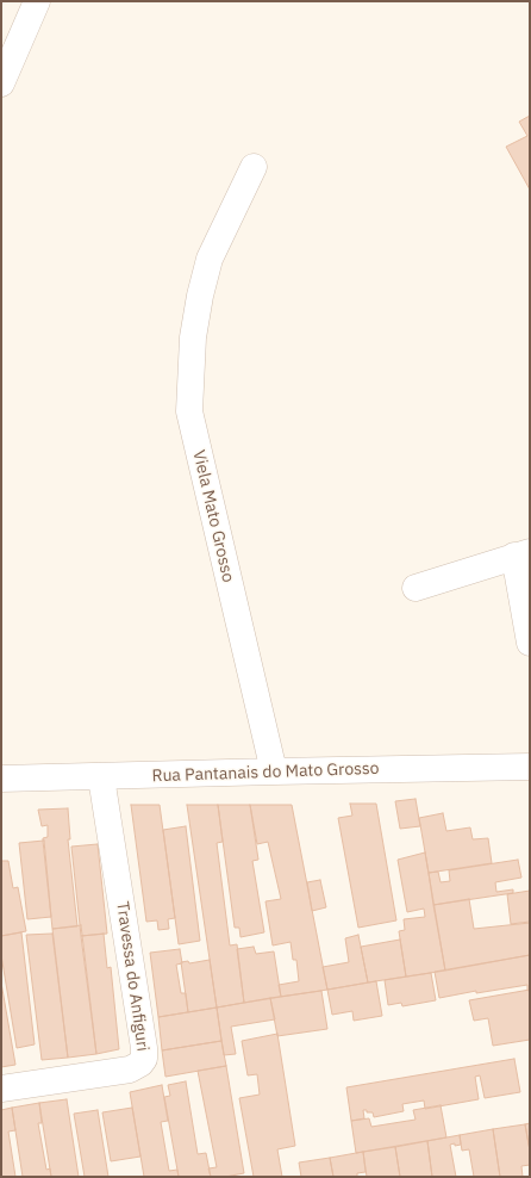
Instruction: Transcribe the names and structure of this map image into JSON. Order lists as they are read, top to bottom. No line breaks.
{"streets":{"street":["Viela Mato Grosso","Rua Pantanais do Mato Grosso","Travessa do Anfiguri"]},"crossings":[["Viela Mato Grosso","Rua Pantanais do Mato Grosso"],["Rua Pantanais do Mato Grosso","Travessa do Anfiguri"]]}
